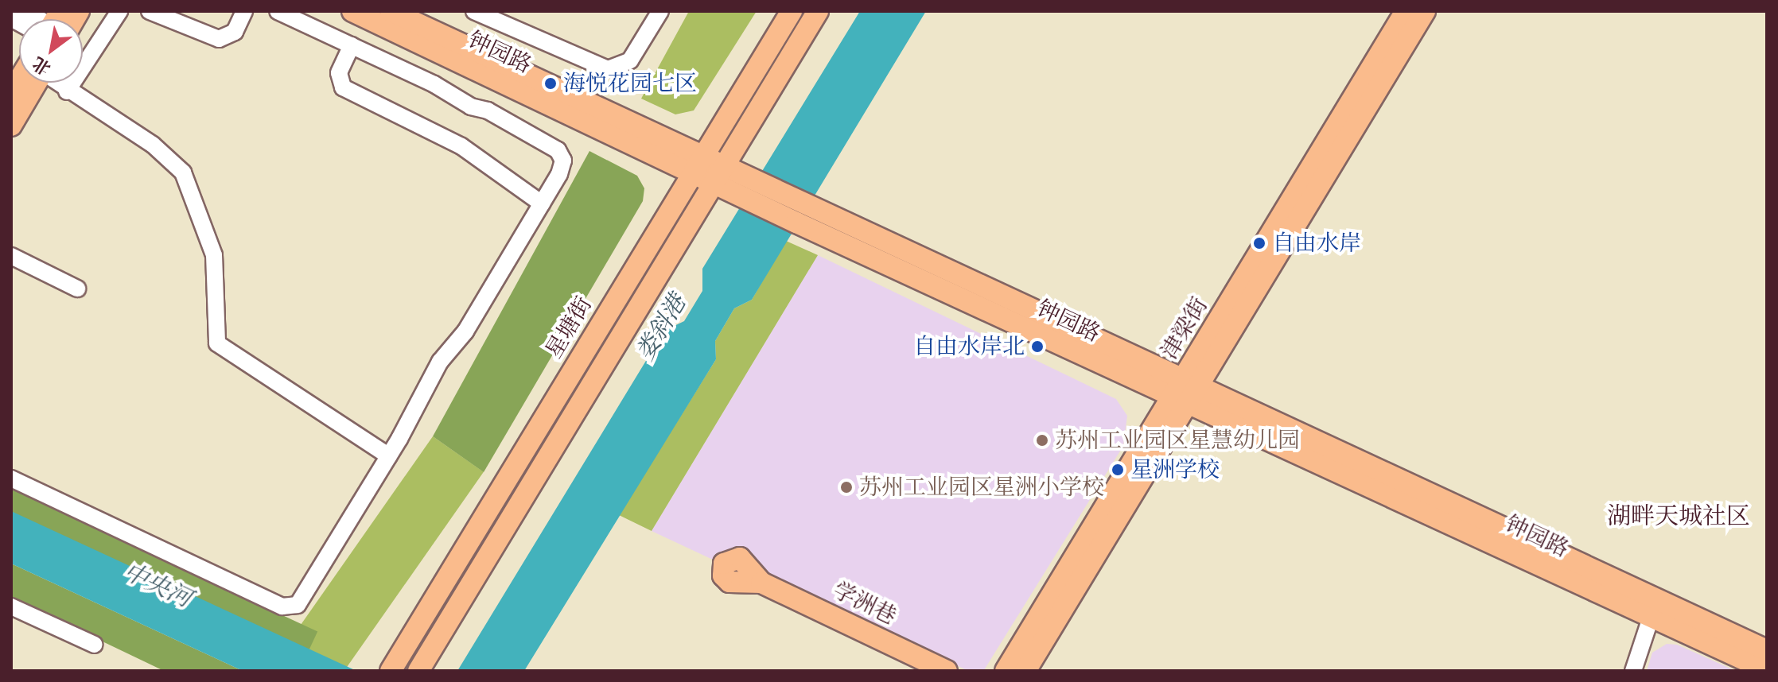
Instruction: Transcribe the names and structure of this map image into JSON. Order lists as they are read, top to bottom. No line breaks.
{"streets":{"main road":["钟园路","星塘街","津梁街","学洲巷"]},"crossings":[["钟园路","星塘街"],["钟园路","津梁街"]],"districts":["湖畔天城社区"],"water":["娄斜港","中央河"],"places":["海悦花园七区","自由水岸","自由水岸北","苏州工业园区星慧幼儿园","星洲学校","苏州工业园区星洲小学校"],"north":"bottom left"}
